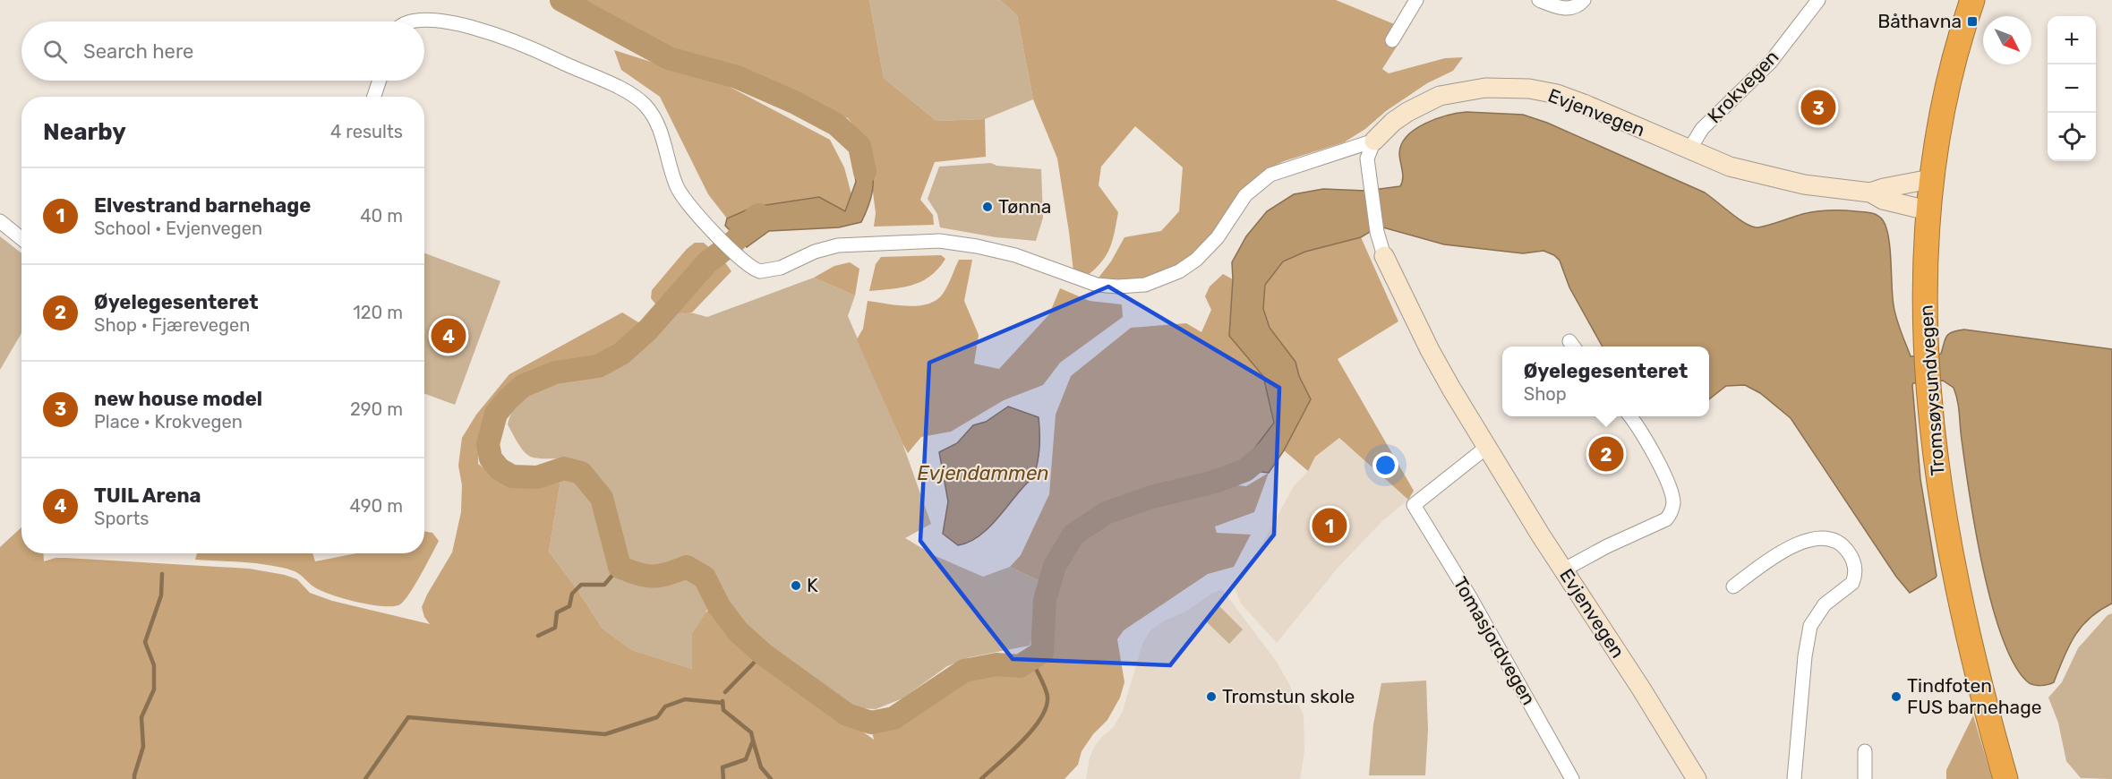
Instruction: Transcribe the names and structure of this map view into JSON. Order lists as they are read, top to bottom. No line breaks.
{"streets":{"highway":["Tromsøysundvegen"],"street":["Krokvegen","Evjenvegen","Tomasjordvegen"]},"crossings":[["Krokvegen","Evjenvegen"],["Evjenvegen","Tromsøysundvegen"],["Evjenvegen","Tomasjordvegen"]],"water":["Evjendammen"],"places":{"transit":["Båthavna"],"other":["Tønna","K","Tromstun skole","Tindfoten FUS barnehage"]},"north":"bottom right","page":{"map_buttons":["+","−"],"search":"Search here","pins":["3","4","2","1"],"heading":["Nearby","4 results"],"list":[{"mark":"1","name":"Elvestrand barnehage","note":"School · Evjenvegen","value":"40 m"},{"mark":"2","name":"Øyelegesenteret","note":"Shop · Fjærevegen","value":"120 m"},{"mark":"3","name":"new house model","note":"Place · Krokvegen","value":"290 m"},{"mark":"4","name":"TUIL Arena","note":"Sports","value":"490 m"}],"popup":["Øyelegesenteret","Shop"]}}
